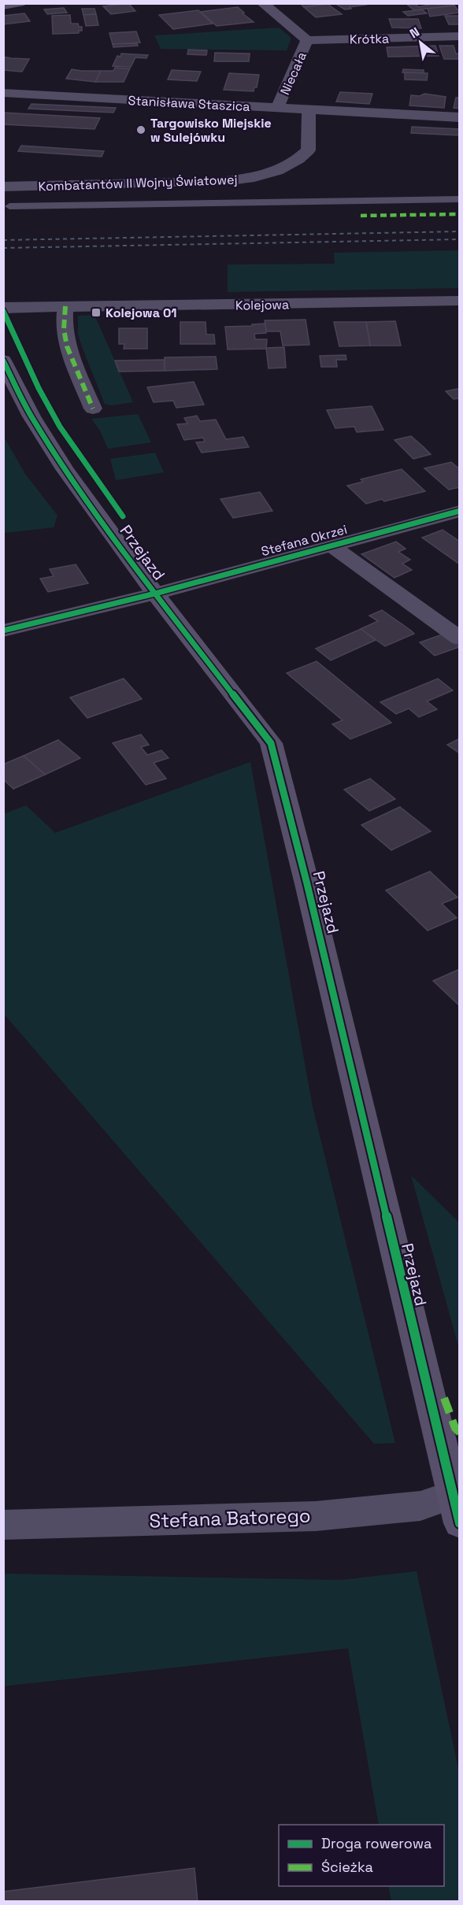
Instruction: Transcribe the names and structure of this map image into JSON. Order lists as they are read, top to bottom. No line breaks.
{"streets":{"street":["Krótka","Niecała","Stanisława Staszica","Kombatantów II Wojny Światowej","Kolejowa","Stefana Okrzei","Przejazd","Stefana Batorego"]},"crossings":[["Krótka","Niecała"],["Niecała","Stanisława Staszica"],["Stanisława Staszica","Kombatantów II Wojny Światowej"],["Stefana Okrzei","Przejazd"],["Przejazd","Stefana Batorego"]],"places":{"other":["Targowisko Miejskie w Sulejówku"],"transit":["Kolejowa 01"]},"legend":["Droga rowerowa","Ścieżka"],"north":"top left"}
